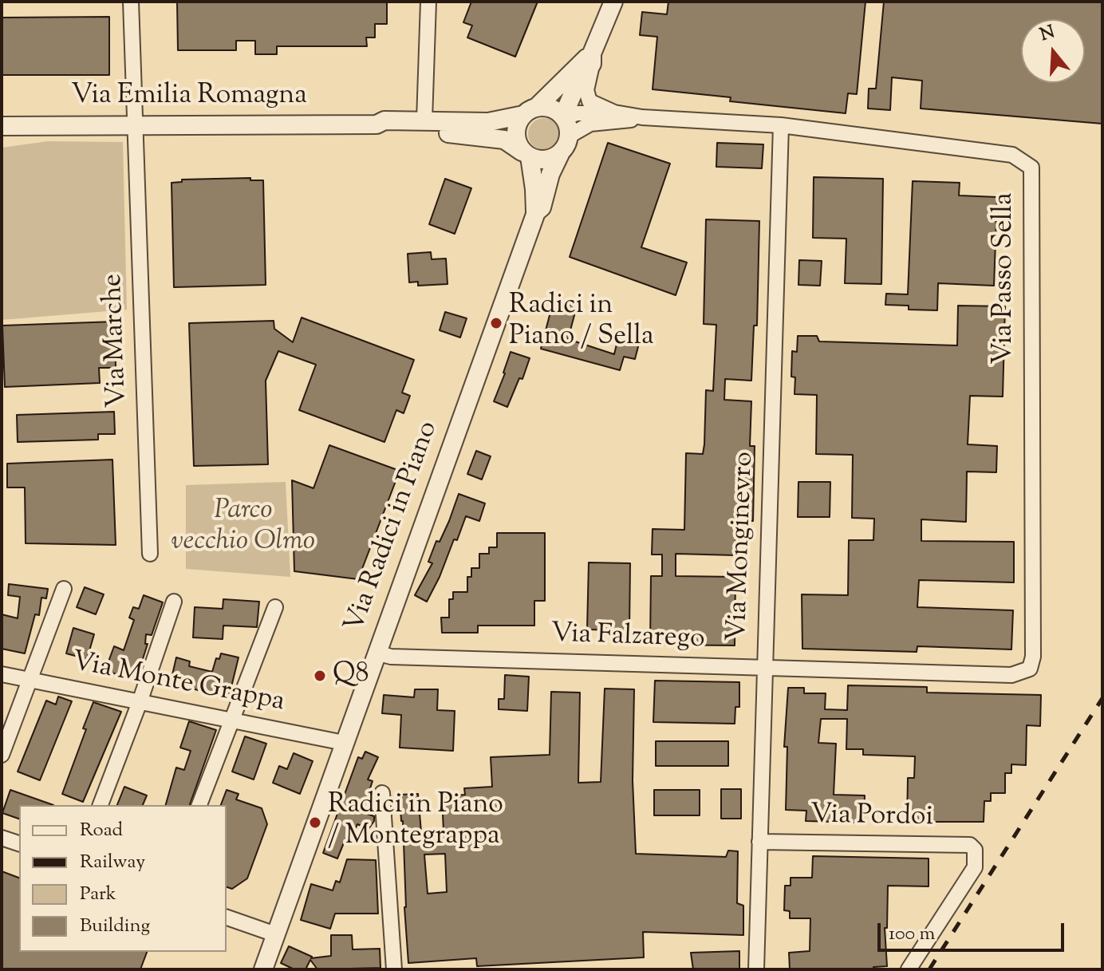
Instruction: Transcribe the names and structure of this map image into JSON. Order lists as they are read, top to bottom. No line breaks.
{"streets":{"street":["Via Emilia Romagna","Via Passo Sella","Via Marche","Via Radici in Piano","Via Monginevro","Via Falzarego","Via Monte Grappa","Via Pordoi"]},"crossings":[["Via Emilia Romagna","Via Passo Sella"],["Via Emilia Romagna","Via Marche"],["Via Emilia Romagna","Via Radici in Piano"],["Via Passo Sella","Via Radici in Piano"],["Via Passo Sella","Via Monginevro"],["Via Passo Sella","Via Falzarego"],["Via Radici in Piano","Via Falzarego"],["Via Radici in Piano","Via Monte Grappa"],["Via Monginevro","Via Falzarego"],["Via Monginevro","Via Pordoi"]],"parks":["Parco vecchio Olmo"],"places":["Radici in Piano / Sella","Q8","Radici in Piano / Montegrappa"],"legend":["Road","Railway","Park","Building"],"scale_bar":"100 m","north":"top"}
